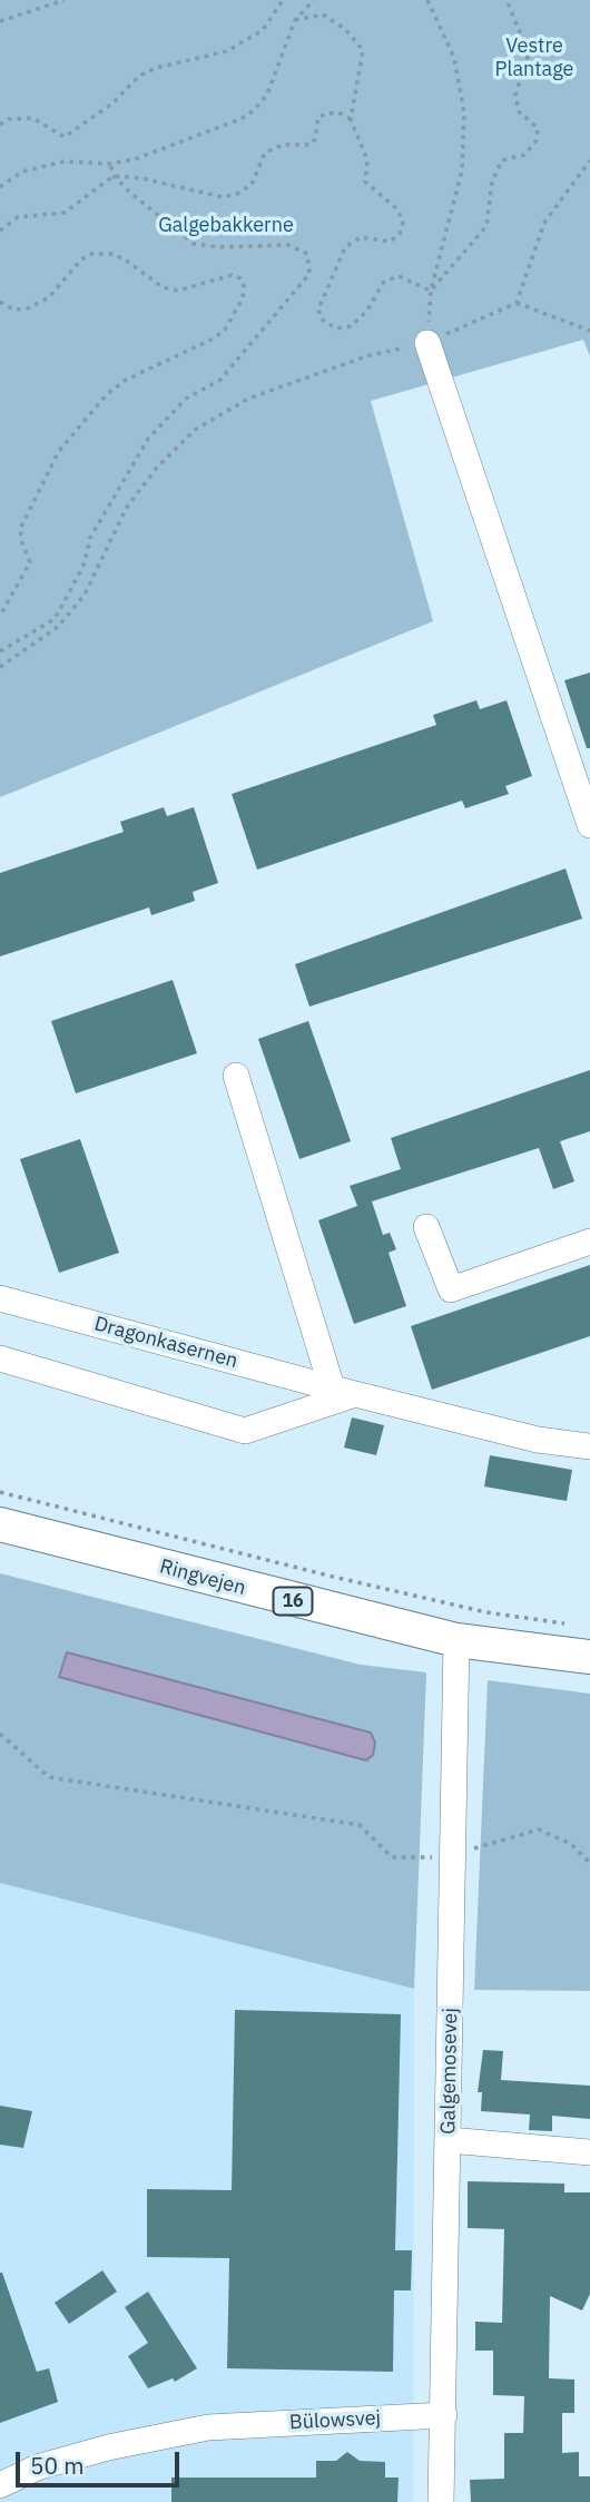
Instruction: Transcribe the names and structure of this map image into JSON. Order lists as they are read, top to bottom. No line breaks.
{"streets":{"main road":["Ringvejen","16"],"street":["Dragonkasernen","Galgemosevej","Bülowsvej"]},"crossings":[["Ringvejen","Galgemosevej"],["Galgemosevej","Bülowsvej"]],"parks":["Vestre Plantage","Galgebakkerne"],"scale_bar":"50 m"}
